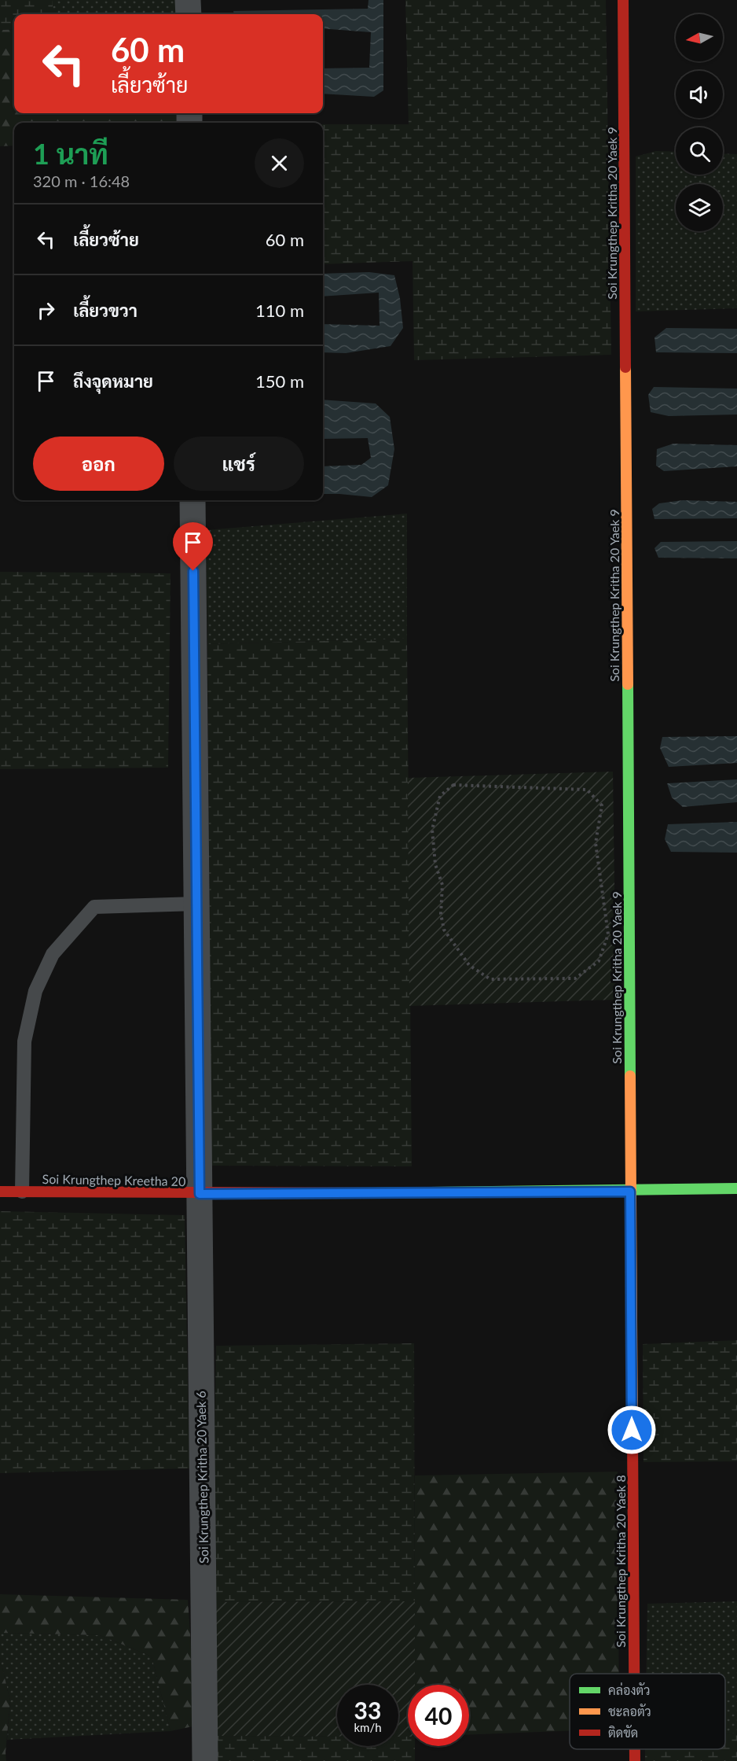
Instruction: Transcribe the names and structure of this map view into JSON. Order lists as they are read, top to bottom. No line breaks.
{"streets":{"street":["Soi Krungthep Kritha 20 Yaek 9","Soi Krungthep Kreetha 20","Soi Krungthep Kritha 20 Yaek 6","Soi Krungthep Kritha 20 Yaek 8"]},"crossings":[["Soi Krungthep Kritha 20 Yaek 9","Soi Krungthep Kreetha 20"],["Soi Krungthep Kritha 20 Yaek 9","Soi Krungthep Kritha 20 Yaek 8"],["Soi Krungthep Kreetha 20","Soi Krungthep Kritha 20 Yaek 6"],["Soi Krungthep Kreetha 20","Soi Krungthep Kritha 20 Yaek 8"]],"legend":["คล่องตัว","ชะลอตัว","ติดขัด"],"north":"left","page":{"turn":["60 m","เลี้ยวซ้าย"],"heading":["1 นาที","320 m · 16:48"],"list":[{"name":"เลี้ยวซ้าย","value":"60 m"},{"name":"เลี้ยวขวา","value":"110 m"},{"name":"ถึงจุดหมาย","value":"150 m"}],"buttons":["ออก","แชร์"],"speed":"33 km/h","limit":"40"}}
